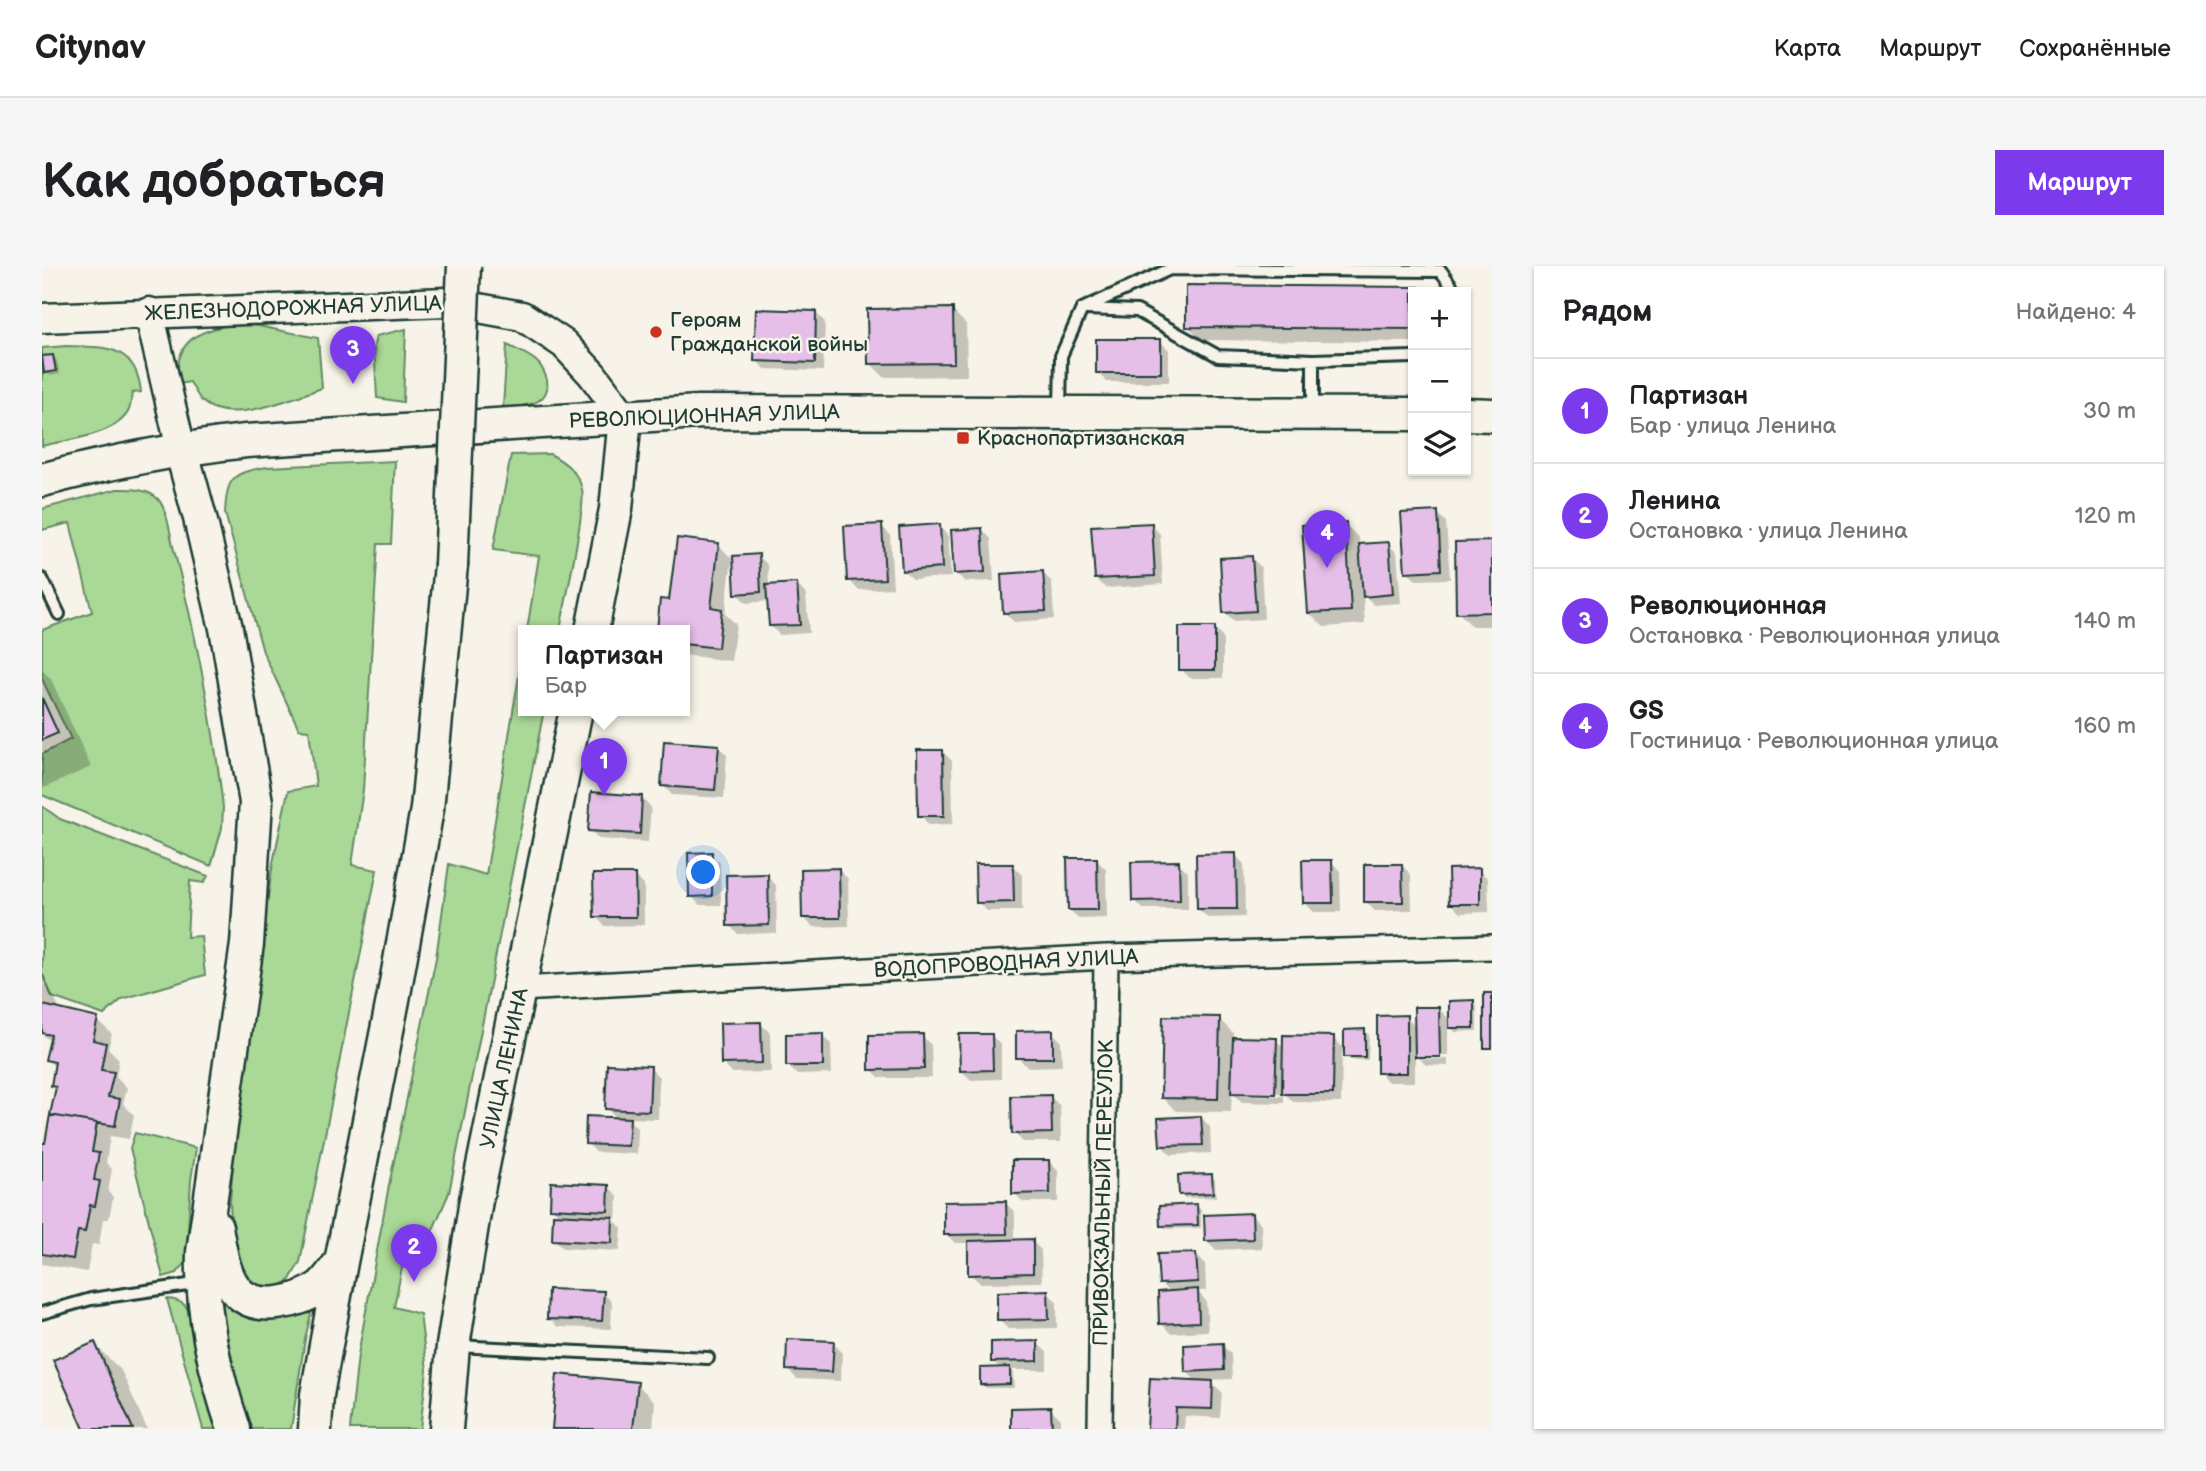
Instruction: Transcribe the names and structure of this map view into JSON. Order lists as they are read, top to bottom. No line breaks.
{"streets":{"main road":["РЕВОЛЮЦИОННАЯ УЛИЦА","УЛИЦА ЛЕНИНА"],"street":["ЖЕЛЕЗНОДОРОЖНАЯ УЛИЦА","ВОДОПРОВОДНАЯ УЛИЦА","ПРИВОКЗАЛЬНЫЙ ПЕРЕУЛОК"]},"crossings":[["ЖЕЛЕЗНОДОРОЖНАЯ УЛИЦА","РЕВОЛЮЦИОННАЯ УЛИЦА"],["ВОДОПРОВОДНАЯ УЛИЦА","УЛИЦА ЛЕНИНА"],["ВОДОПРОВОДНАЯ УЛИЦА","ПРИВОКЗАЛЬНЫЙ ПЕРЕУЛОК"]],"places":{"other":["Героям Гражданской войны"],"transit":["Краснопартизанская"]},"page":{"header":"Citynav","nav":["Карта","Маршрут","Сохранённые"],"buttons":"Маршрут","title":"Как добраться","heading":["Рядом","Найдено: 4"],"map_buttons":["+","−"],"pins":["3","4","1","2"],"list":[{"mark":"1","name":"Партизан","note":"Бар · улица Ленина","value":"30 m"},{"mark":"2","name":"Ленина","note":"Остановка · улица Ленина","value":"120 m"},{"mark":"3","name":"Революционная","note":"Остановка · Революционная улица","value":"140 m"},{"mark":"4","name":"GS","note":"Гостиница · Революционная улица","value":"160 m"}],"popup":["Партизан","Бар"]}}
